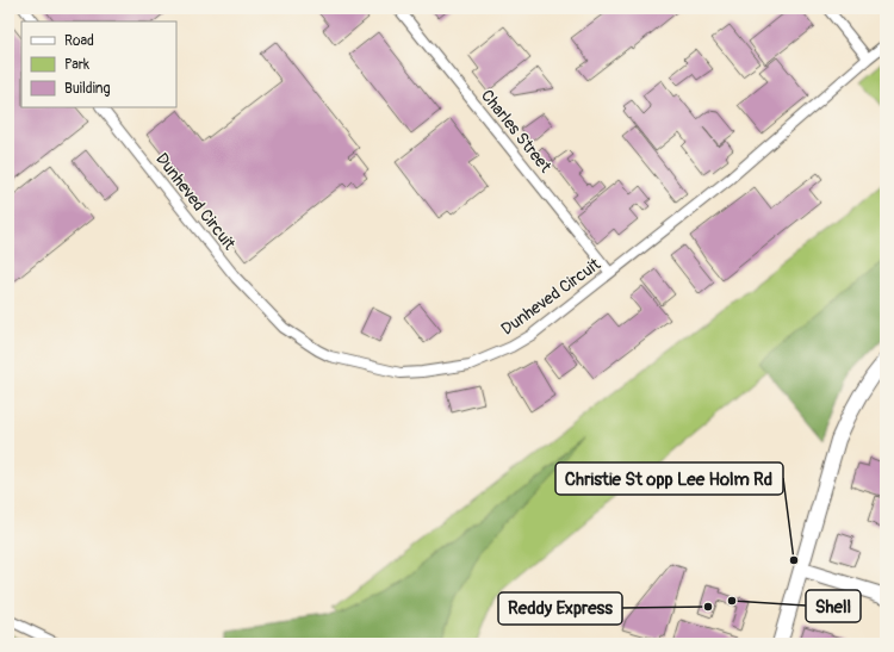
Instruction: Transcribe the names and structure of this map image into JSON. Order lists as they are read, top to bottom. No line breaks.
{"streets":{"street":["Charles Street","Dunheved Circuit"]},"crossings":[["Charles Street","Dunheved Circuit"]],"places":["Christie St opp Lee Holm Rd","Shell","Reddy Express"],"legend":["Road","Park","Building"]}
